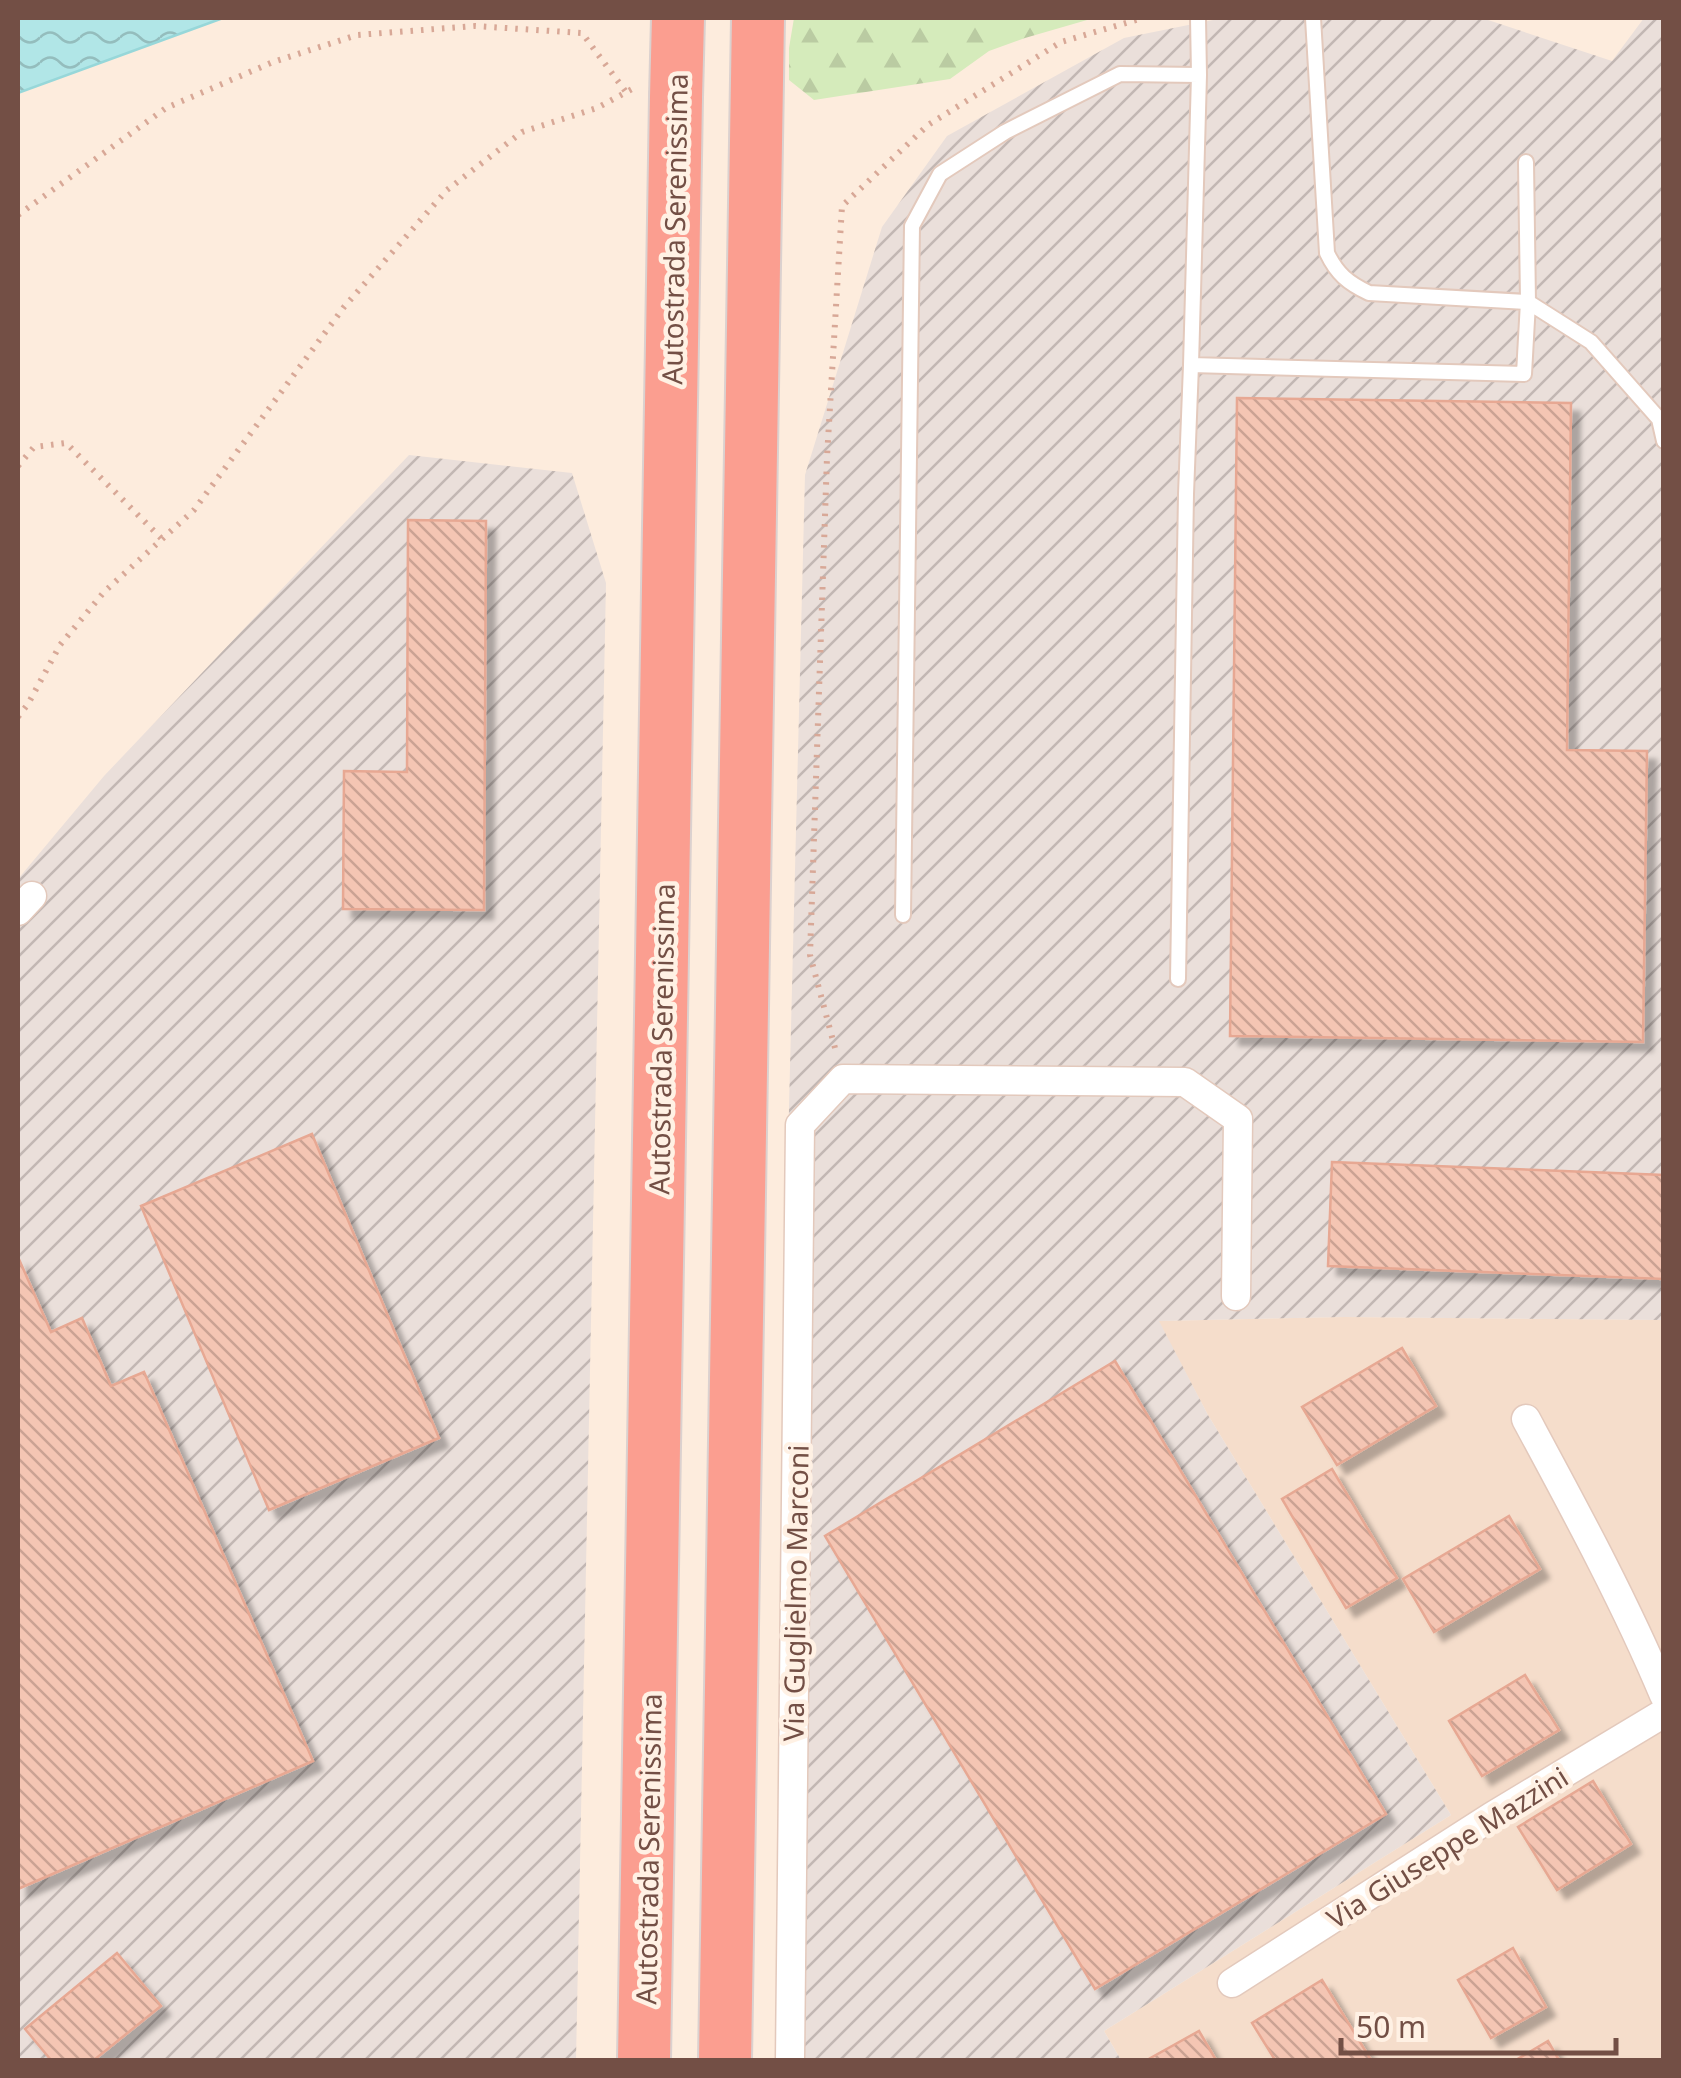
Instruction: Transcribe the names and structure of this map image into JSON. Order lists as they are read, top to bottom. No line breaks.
{"streets":{"highway":["Autostrada Serenissima"],"street":["Via Guglielmo Marconi","Via Giuseppe Mazzini"]},"scale_bar":"50 m"}
